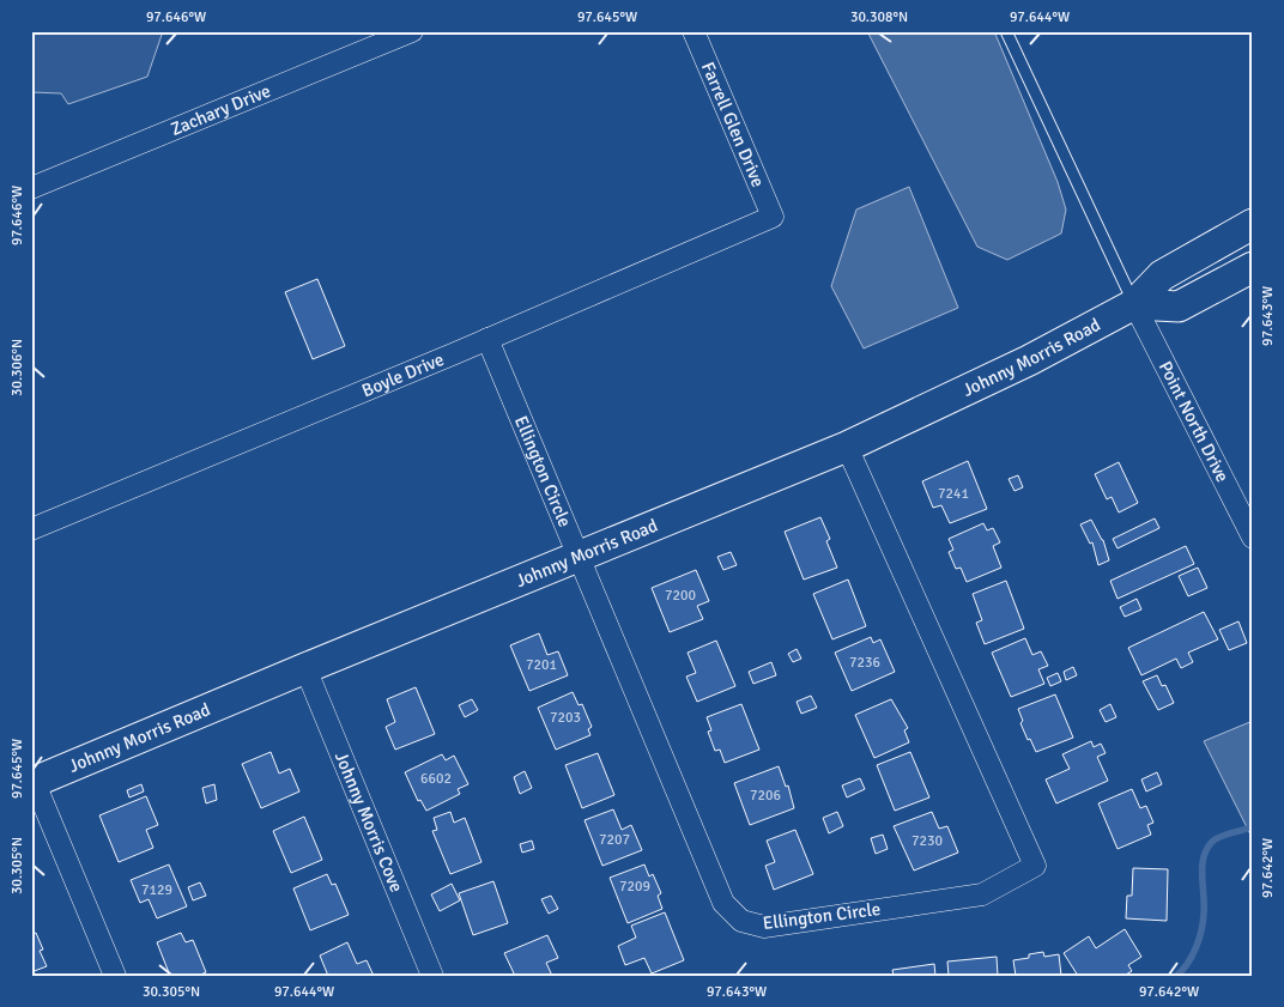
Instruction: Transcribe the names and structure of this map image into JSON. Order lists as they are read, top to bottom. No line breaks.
{"streets":{"street":["Zachary Drive","Farrell Glen Drive","Johnny Morris Road","Boyle Drive","Point North Drive","Ellington Circle","Johnny Morris Cove"]},"crossings":[["Farrell Glen Drive","Boyle Drive"],["Johnny Morris Road","Point North Drive"],["Johnny Morris Road","Ellington Circle"],["Johnny Morris Road","Johnny Morris Cove"],["Boyle Drive","Ellington Circle"]],"house_numbers":["7241","7200","7236","7201","7203","6602","7206","7207","7230","7209","7129"],"coordinates":["97.646°W","97.645°W","30.308°N","97.644°W","97.643°W","30.306°N","30.305°N","97.642°W"]}
